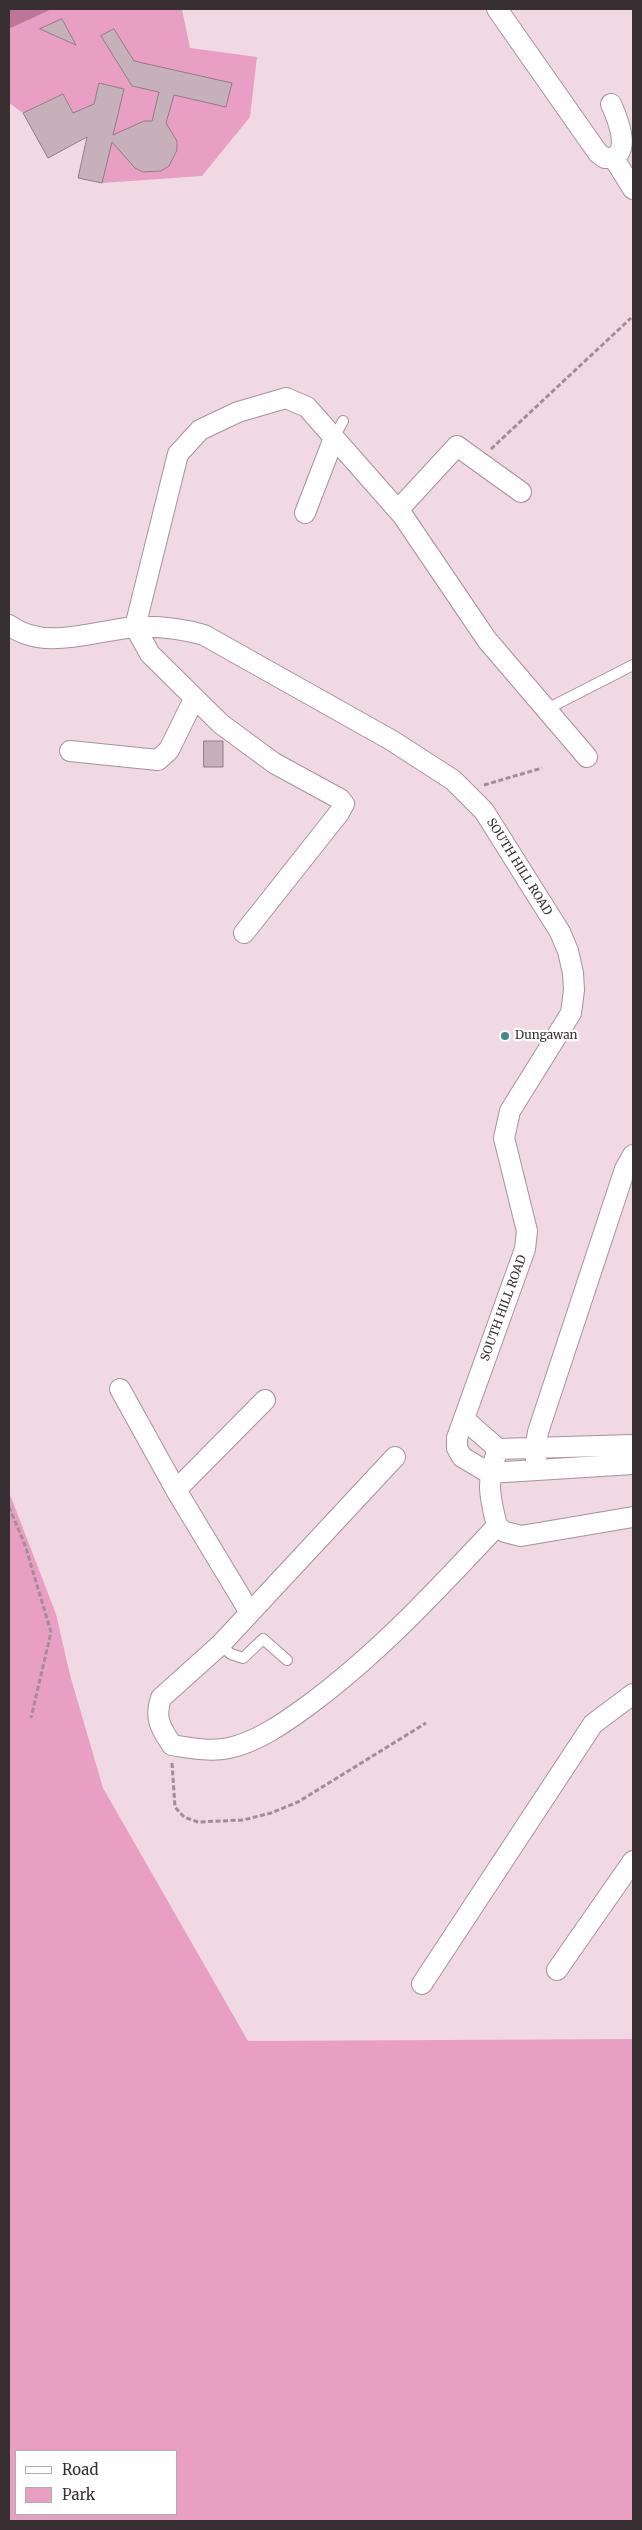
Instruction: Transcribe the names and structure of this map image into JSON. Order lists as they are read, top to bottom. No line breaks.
{"streets":{"street":["SOUTH HILL ROAD"]},"places":["Dungawan"],"legend":["Road","Park"]}
